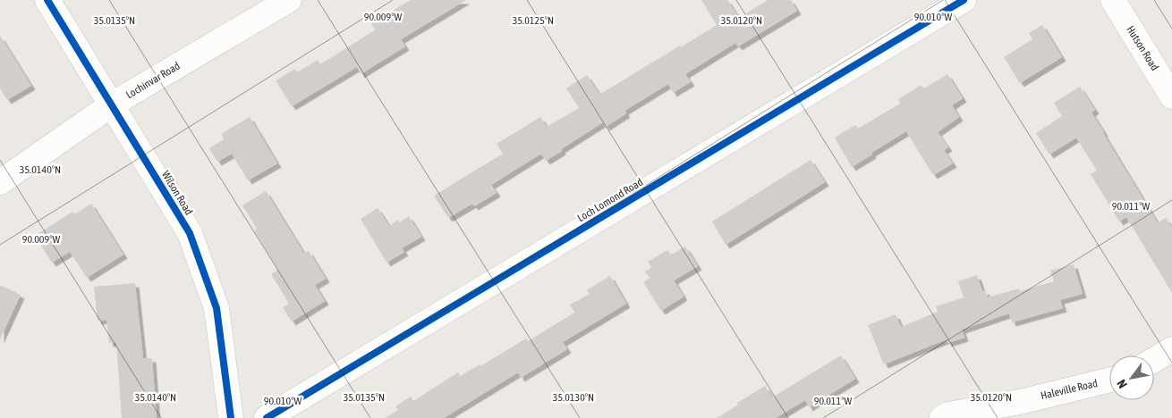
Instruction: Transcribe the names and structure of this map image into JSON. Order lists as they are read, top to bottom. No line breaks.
{"streets":{"street":["Hutson Road","Lochinvar Road","Wilson Road","Loch Lomond Road","Haleville Road"]},"crossings":[["Lochinvar Road","Wilson Road"]],"north":"bottom left","coordinates":["90.009°W","90.010°W","35.0135°N","35.0125°N","35.0120°N","35.0140°N","90.011°W","35.0130°N"]}
